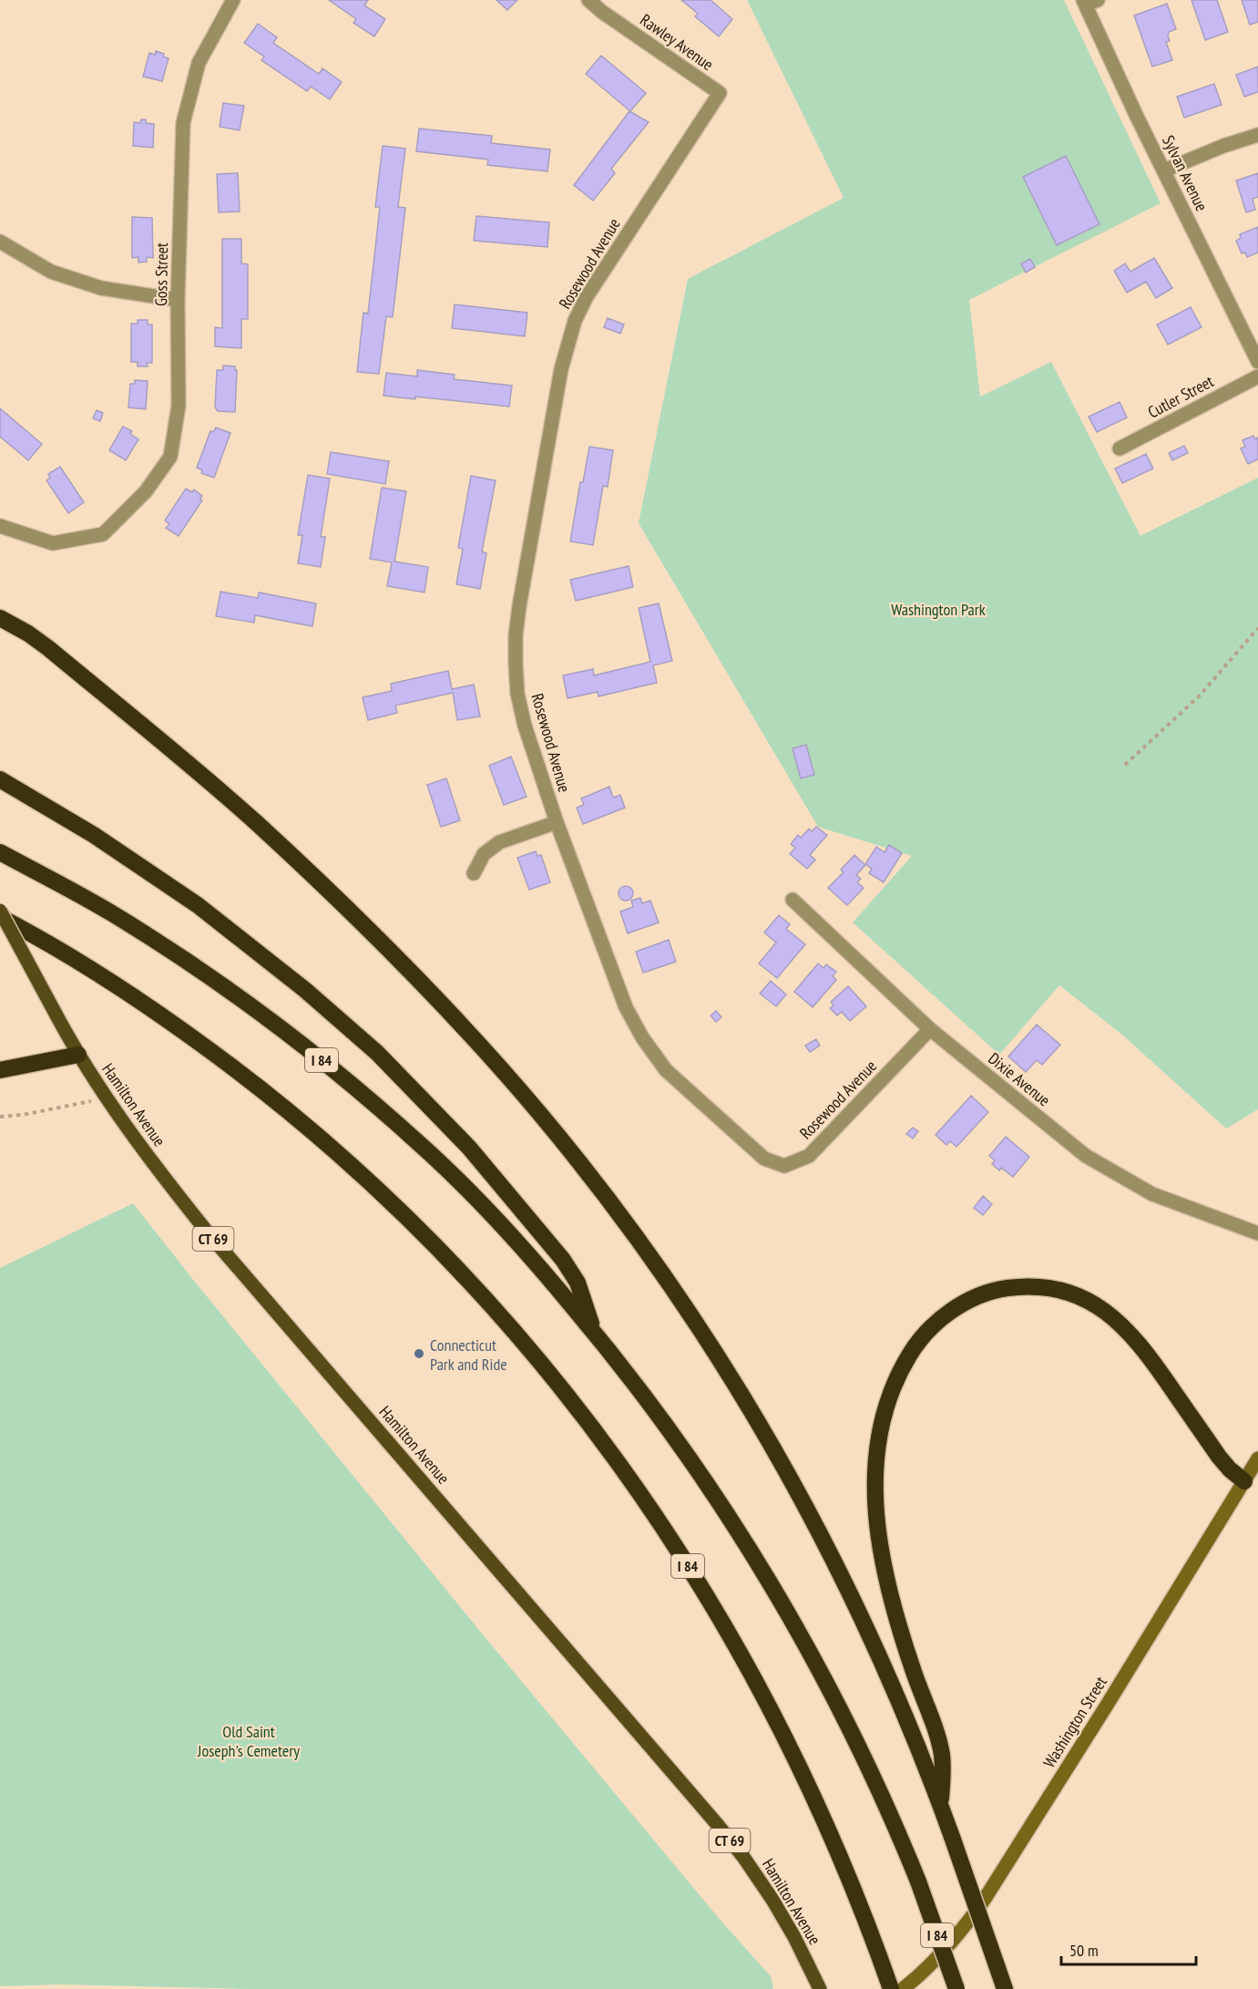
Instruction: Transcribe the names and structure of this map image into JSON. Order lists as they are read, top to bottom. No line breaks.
{"streets":{"highway":["I 84"],"main road":["Hamilton Avenue","CT 69","Washington Street"],"street":["Rawley Avenue","Sylvan Avenue","Rosewood Avenue","Goss Street","Cutler Street","Dixie Avenue"]},"crossings":[["Rawley Avenue","Rosewood Avenue"],["Rosewood Avenue","Dixie Avenue"]],"parks":["Washington Park","Old Saint Joseph's Cemetery"],"places":["Connecticut Park and Ride"],"scale_bar":"50 m"}
